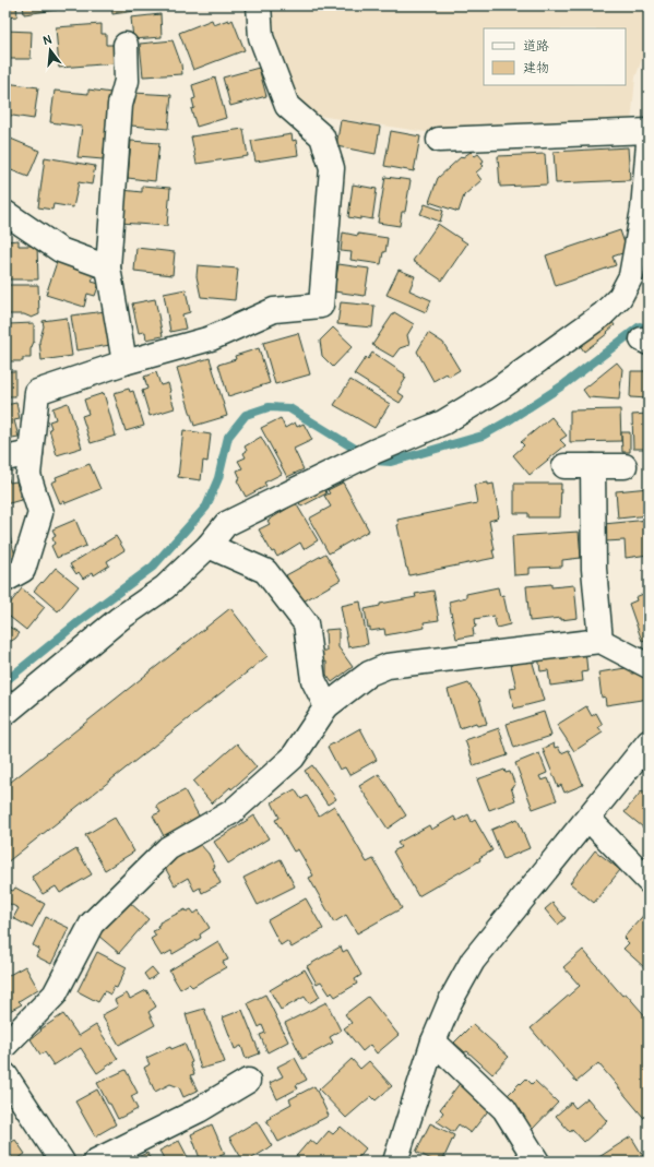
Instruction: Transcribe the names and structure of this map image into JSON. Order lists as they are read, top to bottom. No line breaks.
{"legend":["道路","建物"],"north":"top"}
